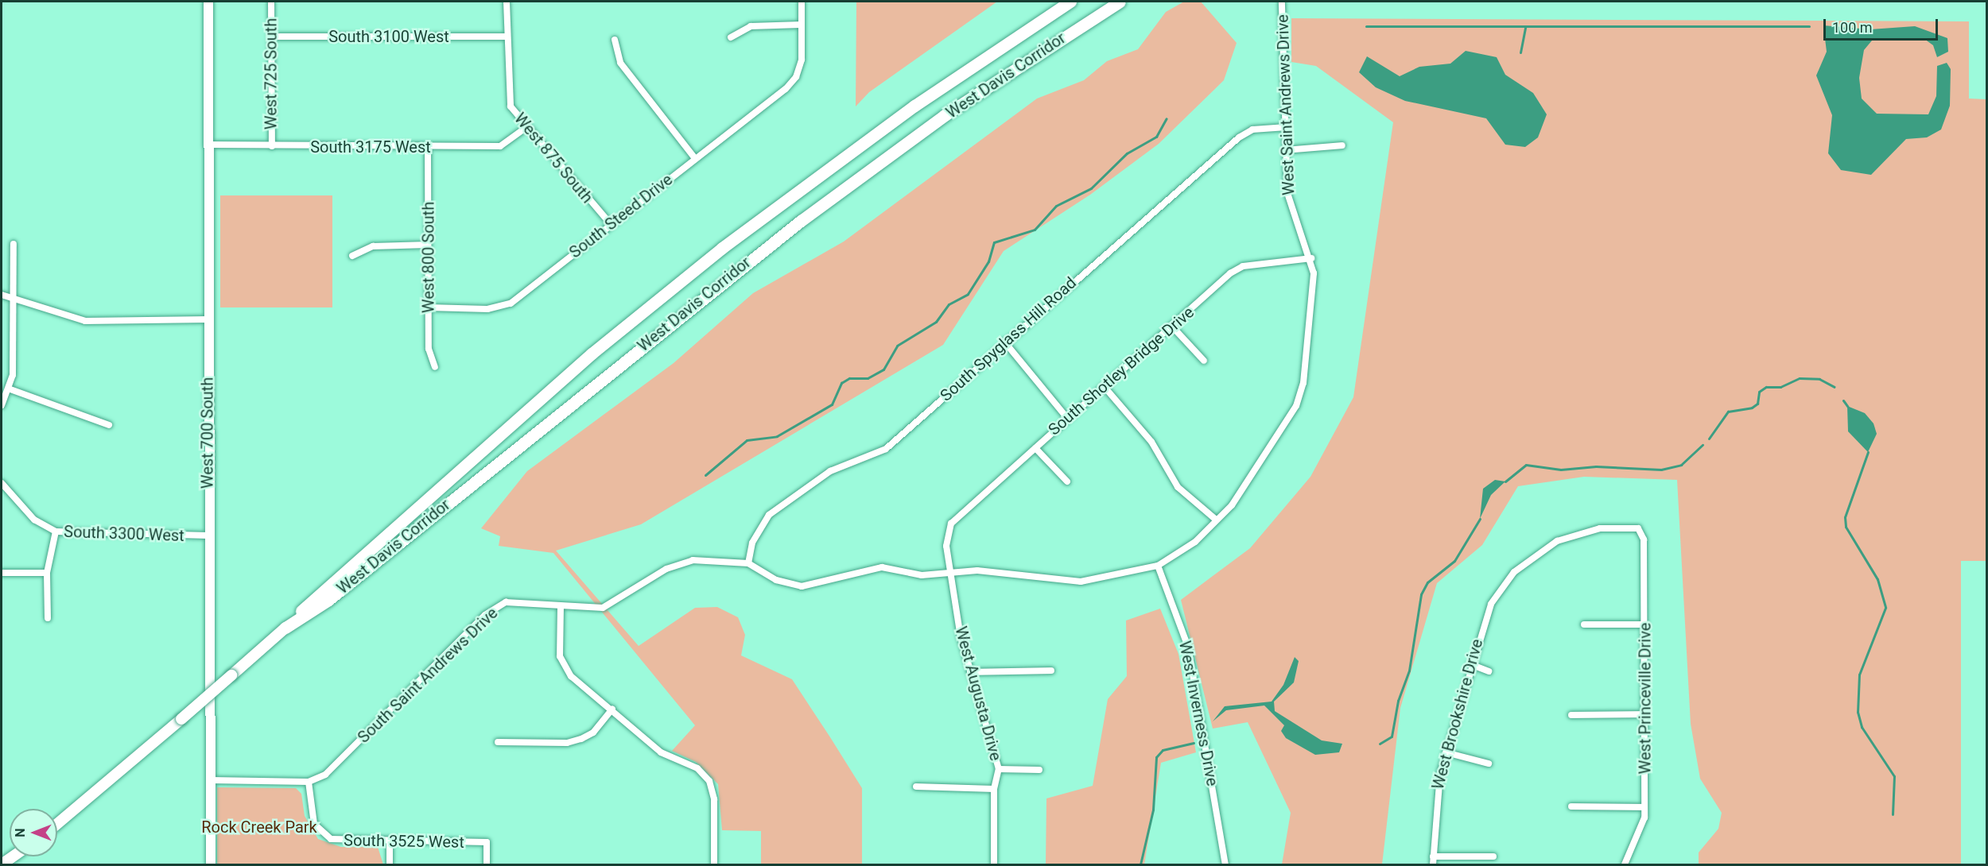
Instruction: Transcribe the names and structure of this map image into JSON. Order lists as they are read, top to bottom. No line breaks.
{"streets":{"highway":["West Davis Corridor"],"street":["South 3100 West","West 725 South","West Saint Andrews Drive","South 3175 West","West 875 South","South Steed Drive","West 800 South","South Spyglass Hill Road","South Shotley Bridge Drive","West 700 South","South 3300 West","South Saint Andrews Drive","West Augusta Drive","West Princeville Drive","West Inverness Drive","West Brookshire Drive","South 3525 West"]},"crossings":[["South 3100 West","West 725 South"],["South 3100 West","West 875 South"],["West 725 South","South 3175 West"],["West Saint Andrews Drive","South Spyglass Hill Road"],["West Saint Andrews Drive","South Shotley Bridge Drive"],["West Saint Andrews Drive","South Saint Andrews Drive"],["South 3175 West","West 875 South"],["South 3175 West","West 800 South"],["South 3175 West","West 700 South"],["West 875 South","South Steed Drive"],["South Steed Drive","West 800 South"],["South Spyglass Hill Road","South Saint Andrews Drive"],["South Shotley Bridge Drive","West Augusta Drive"],["West 700 South","South 3300 West"],["South Saint Andrews Drive","West Augusta Drive"],["South Saint Andrews Drive","West Inverness Drive"],["South Saint Andrews Drive","South 3525 West"],["West Princeville Drive","West Brookshire Drive"]],"parks":["Rock Creek Park"],"scale_bar":"100 m","north":"left"}
